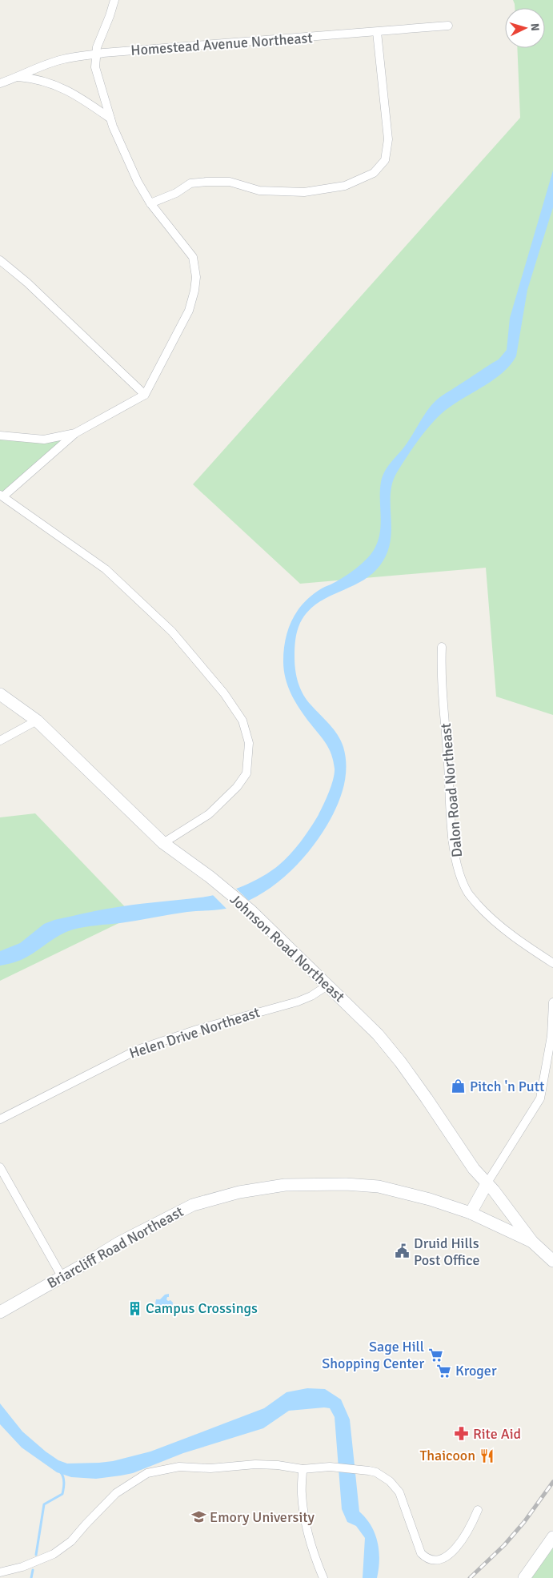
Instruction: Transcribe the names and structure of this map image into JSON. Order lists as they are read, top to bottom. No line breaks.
{"streets":{"street":["Homestead Avenue Northeast","Dalon Road Northeast","Johnson Road Northeast","Helen Drive Northeast","Briarcliff Road Northeast"]},"crossings":[["Johnson Road Northeast","Helen Drive Northeast"],["Johnson Road Northeast","Briarcliff Road Northeast"]],"places":{"shop":["Pitch 'n Putt"],"public building":["Druid Hills Post Office"],"building":["Campus Crossings"],"supermarket":["Sage Hill Shopping Center","Kroger"],"pharmacy":["Rite Aid"],"restaurant":["Thaicoon"],"school or university":["Emory University"]},"north":"right"}
